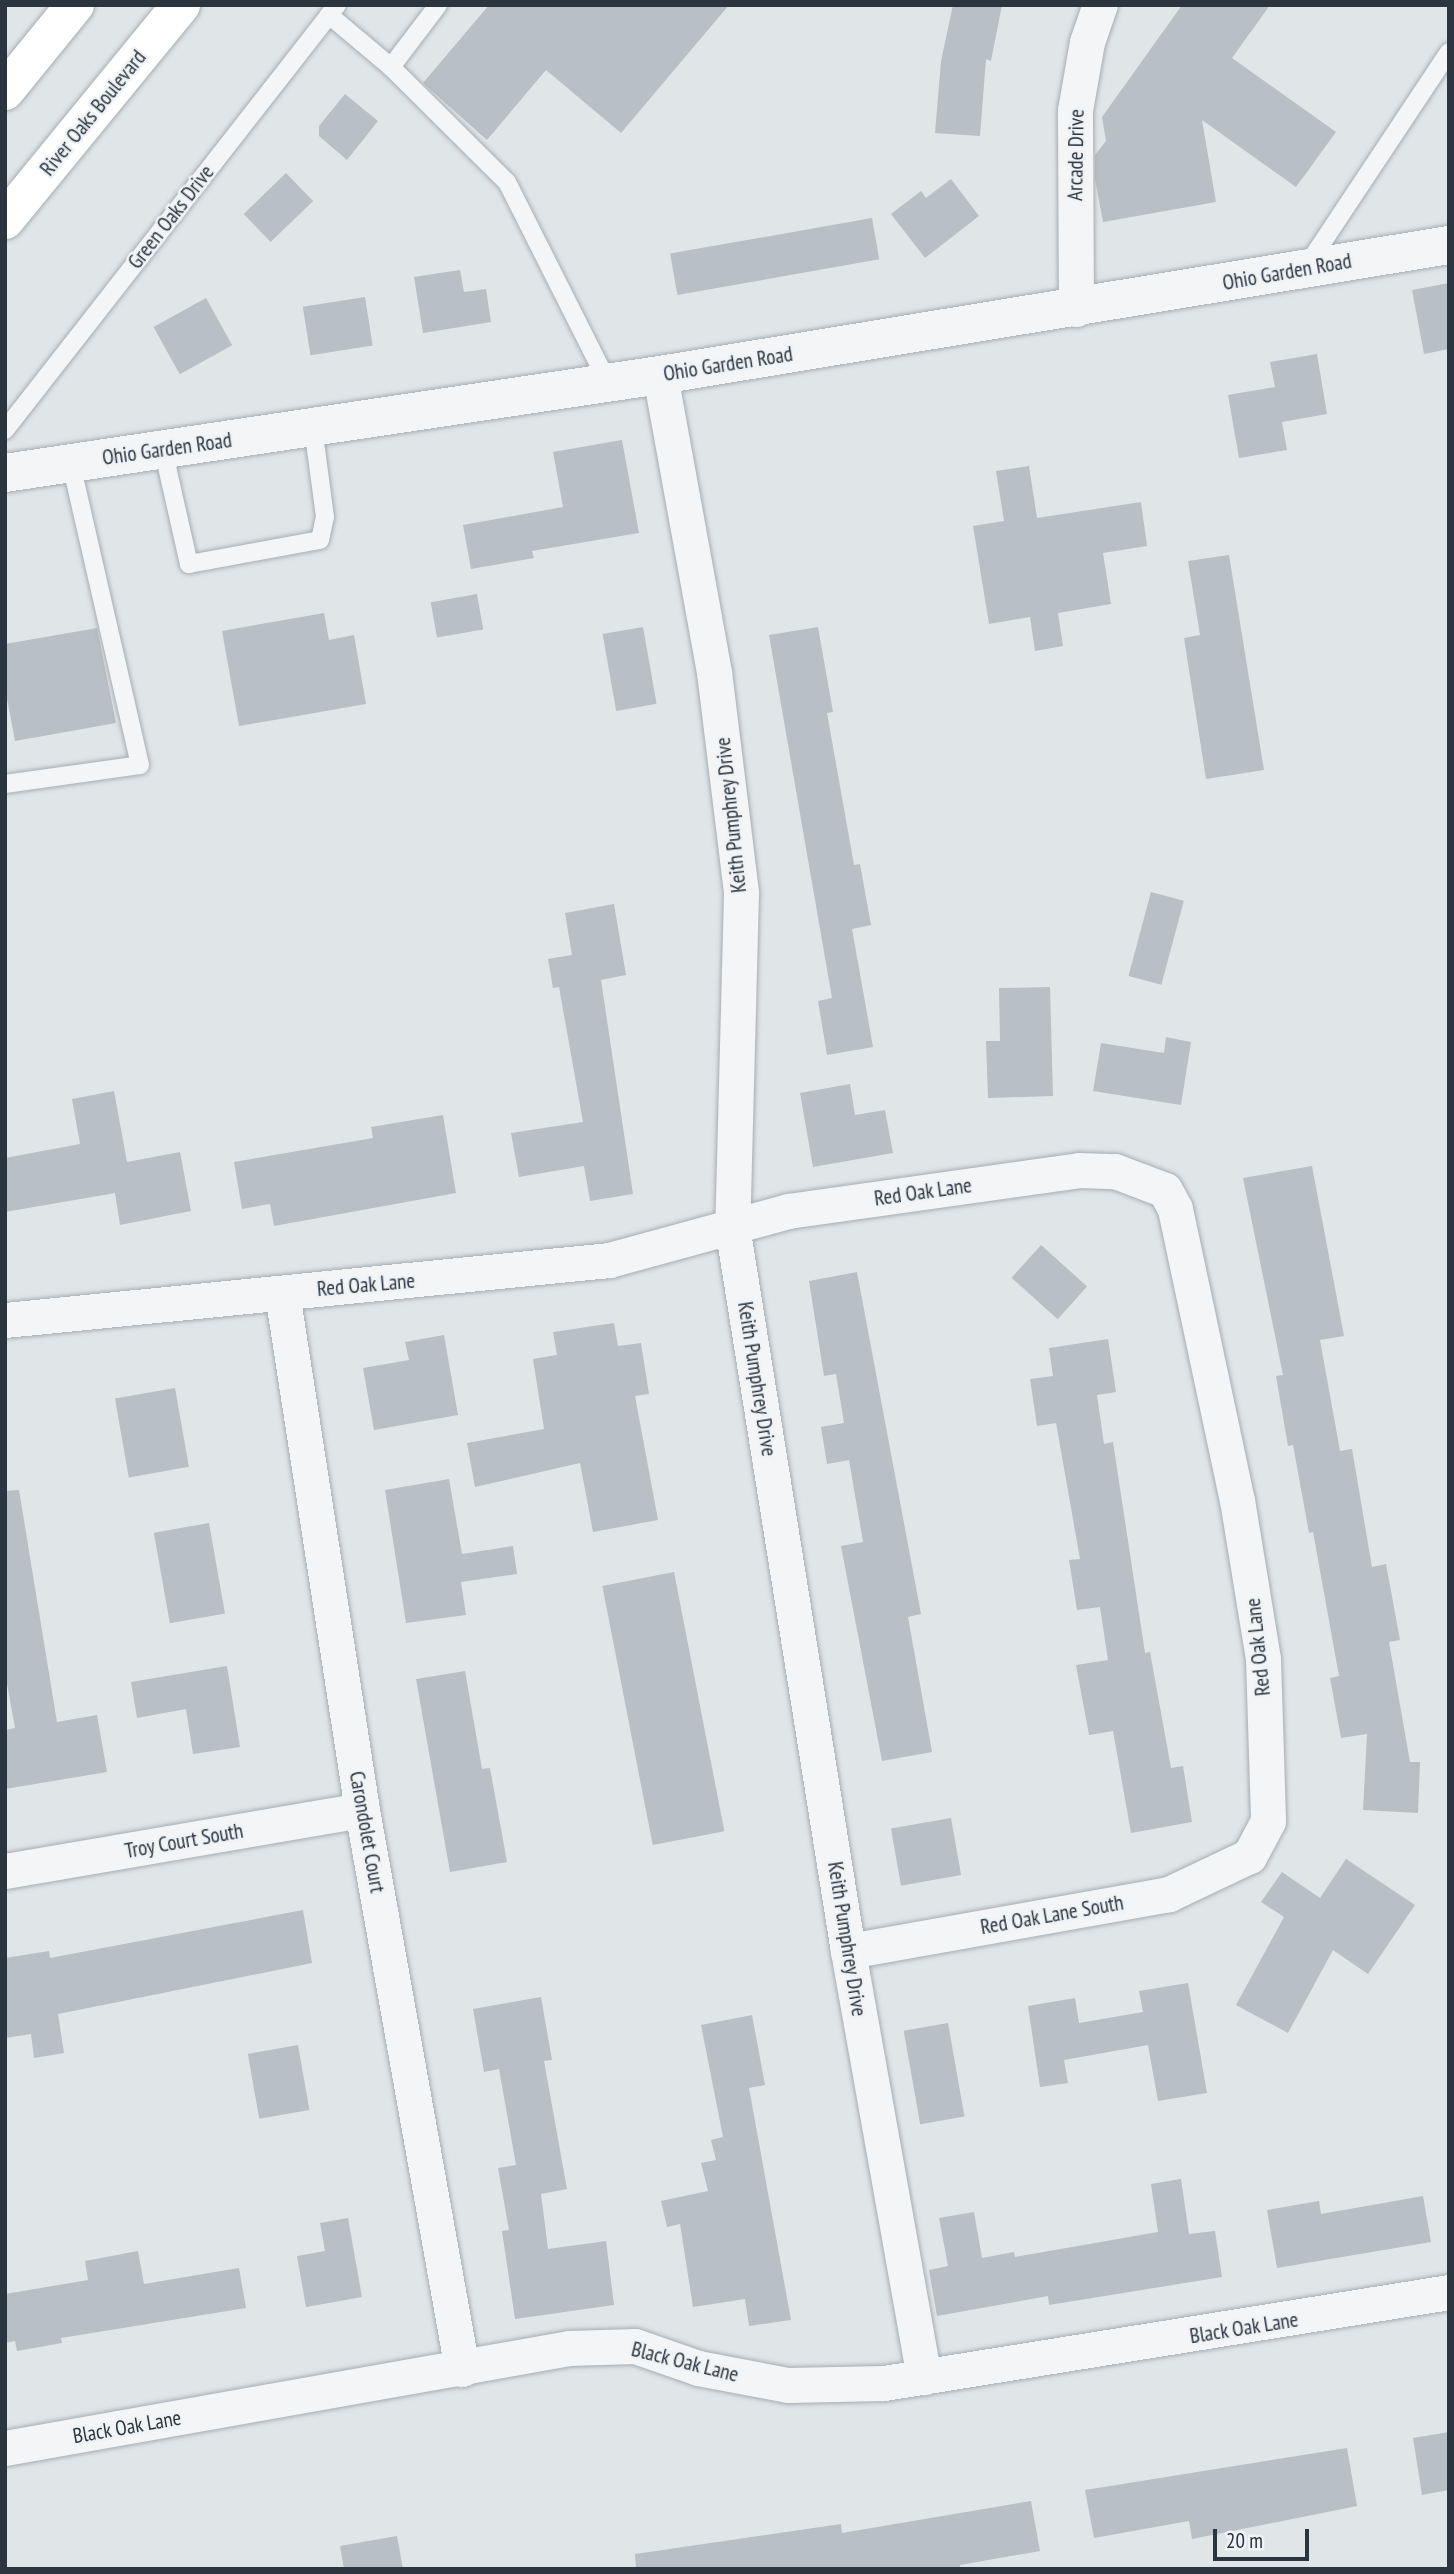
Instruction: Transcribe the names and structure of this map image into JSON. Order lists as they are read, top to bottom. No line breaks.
{"streets":{"main road":["River Oaks Boulevard"],"street":["Arcade Drive","Ohio Garden Road","Keith Pumphrey Drive","Red Oak Lane","Carondolet Court","Troy Court South","Red Oak Lane South","Black Oak Lane"],"lane":["Green Oaks Drive"]},"crossings":[["Arcade Drive","Ohio Garden Road"],["Ohio Garden Road","Keith Pumphrey Drive"],["Keith Pumphrey Drive","Red Oak Lane"],["Keith Pumphrey Drive","Red Oak Lane South"],["Keith Pumphrey Drive","Black Oak Lane"],["Red Oak Lane","Carondolet Court"],["Red Oak Lane","Red Oak Lane South"],["Carondolet Court","Troy Court South"],["Carondolet Court","Black Oak Lane"]],"scale_bar":"20 m"}
